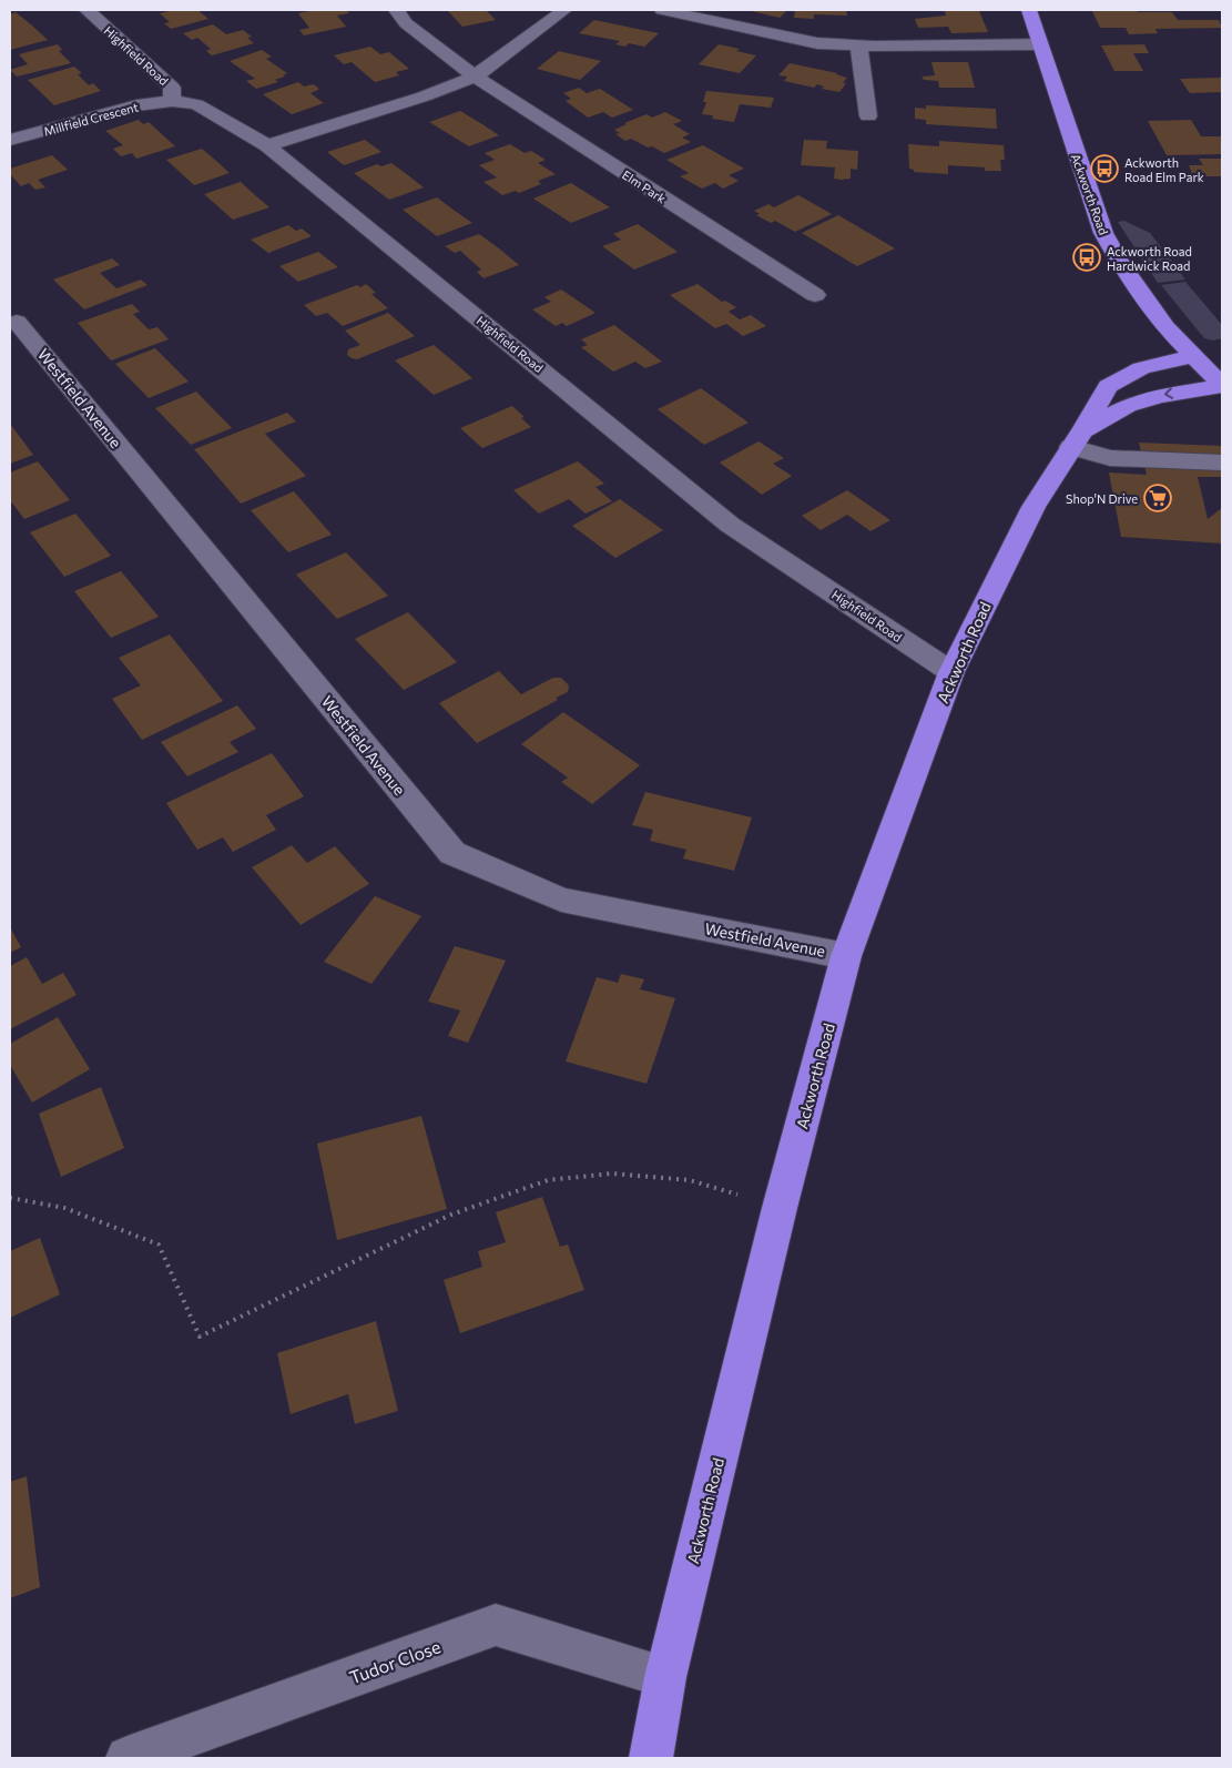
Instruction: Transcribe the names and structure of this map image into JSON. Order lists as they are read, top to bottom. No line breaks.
{"streets":{"highway":["Ackworth Road"],"street":["Highfield Road","Millfield Crescent","Elm Park","Westfield Avenue","Tudor Close"]},"crossings":[["Highfield Road","Millfield Crescent"],["Highfield Road","Ackworth Road"],["Ackworth Road","Westfield Avenue"],["Ackworth Road","Tudor Close"]],"places":{"bus stop":["Ackworth Road Elm Park","Ackworth Road Hardwick Road"],"supermarket":["Shop'N Drive"]}}
